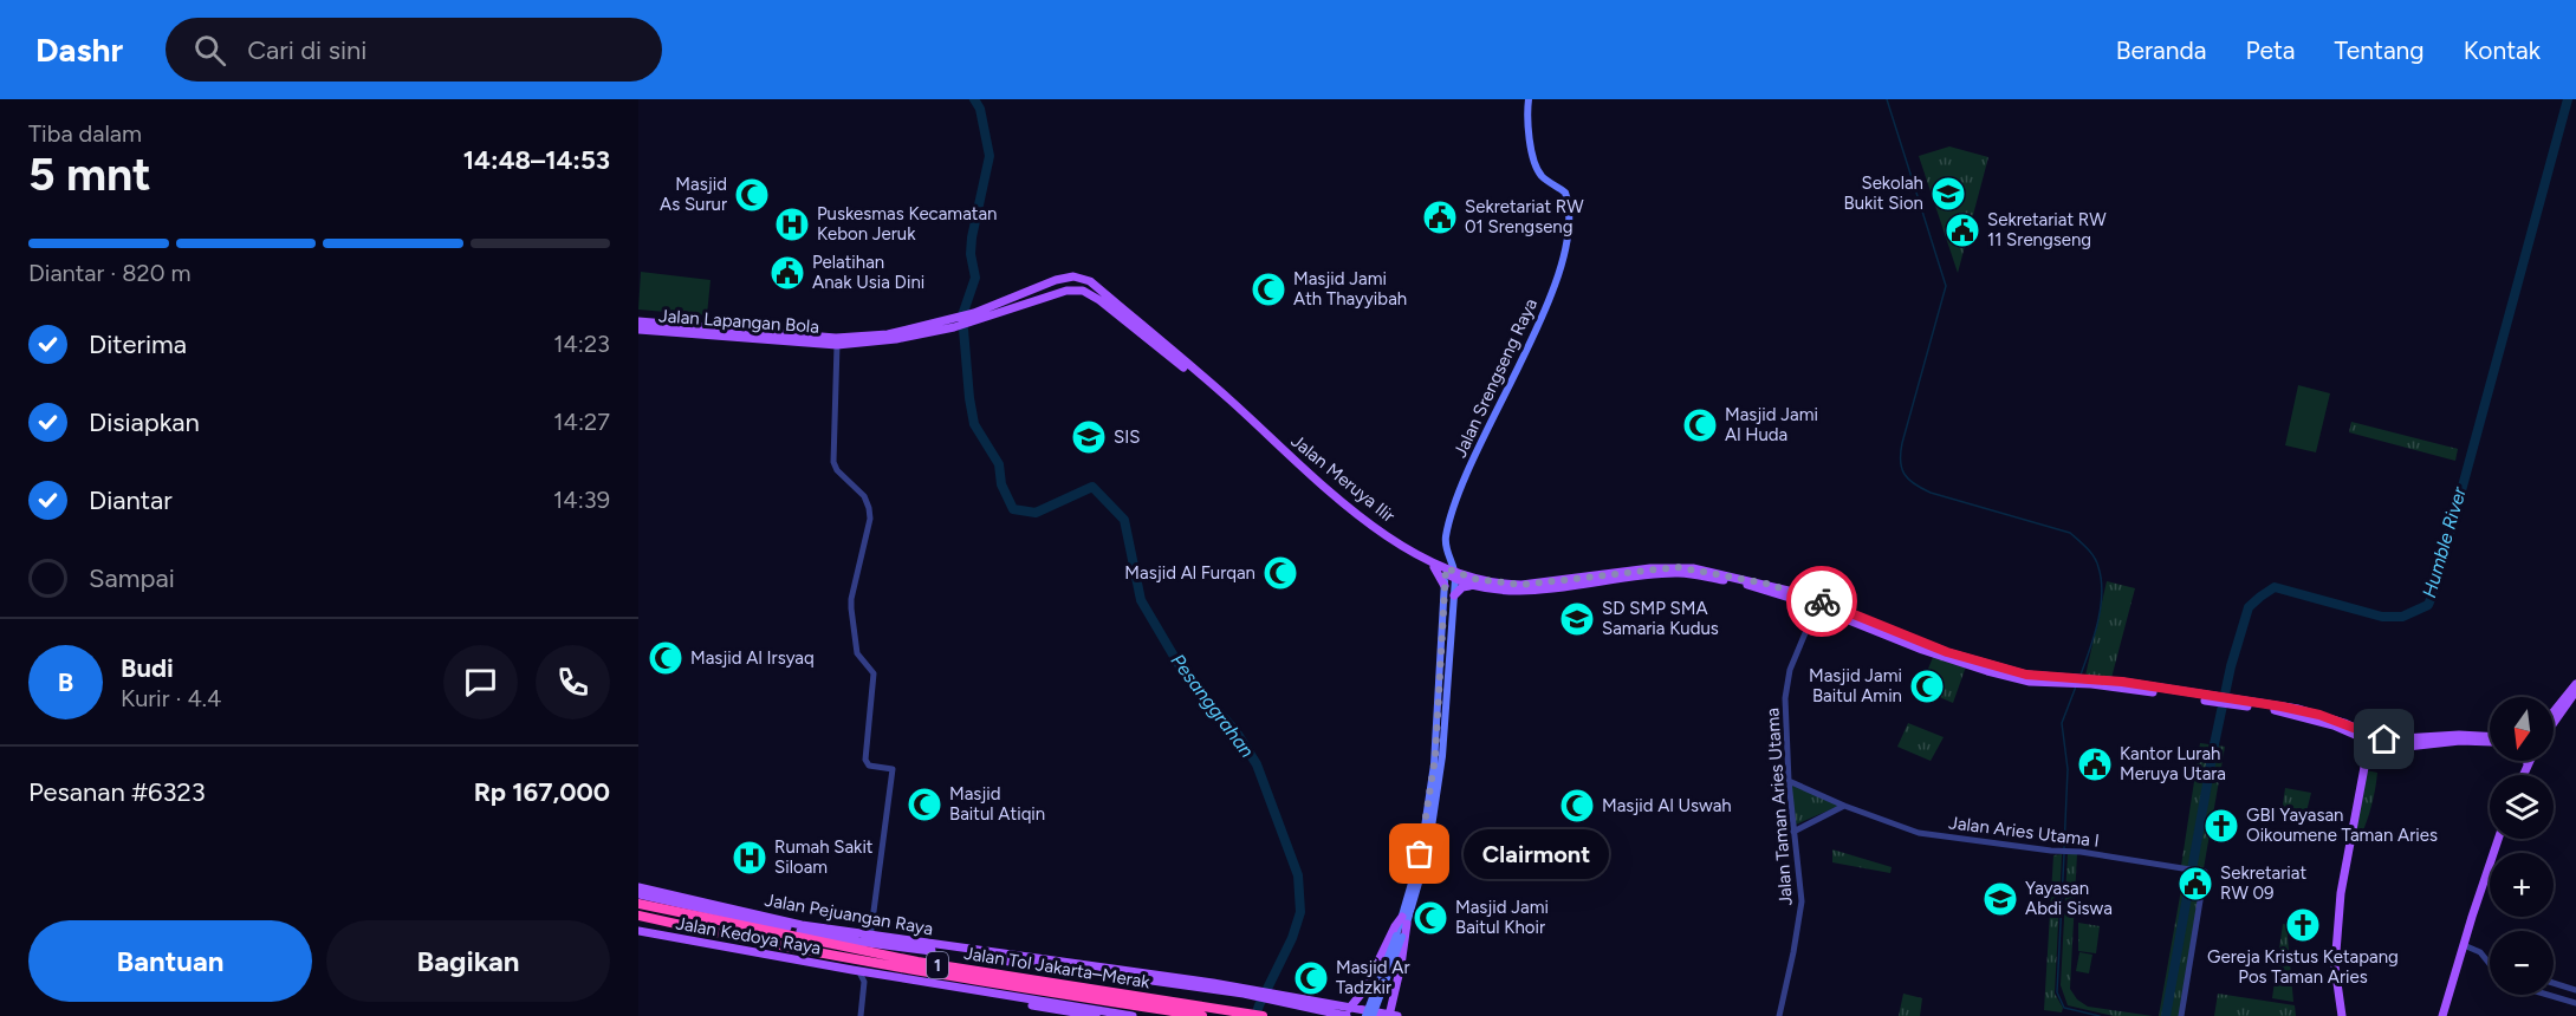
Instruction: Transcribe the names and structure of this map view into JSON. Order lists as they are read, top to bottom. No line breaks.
{"streets":{"highway":["1","Jalan Tol Jakarta–Merak"],"main road":["Jalan Lapangan Bola","Jalan Srengseng Raya","Jalan Meruya Ilir","Jalan Pejuangan Raya","Jalan Kedoya Raya"],"street":["Jalan Taman Aries Utama","Jalan Aries Utama I"]},"crossings":[["Jalan Lapangan Bola","Jalan Meruya Ilir"],["Jalan Srengseng Raya","Jalan Meruya Ilir"],["Jalan Meruya Ilir","Jalan Taman Aries Utama"],["Jalan Taman Aries Utama","Jalan Aries Utama I"]],"water":["Humble River","Pesanggrahan"],"places":{"school or university":["Sekolah Bukit Sion","SIS","SD SMP SMA Samaria Kudus","Yayasan Abdi Siswa"],"mosque":["Masjid As Surur","Masjid Jami Ath Thayyibah","Masjid Jami Al Huda","Masjid Al Furqan","Masjid Al Irsyaq","Masjid Jami Baitul Amin","Masjid Baitul Atiqin","Masjid Al Uswah","Masjid Jami Baitul Khoir","Masjid Ar Tadzkir"],"public building":["Sekretariat RW 01 Srengseng","Sekretariat RW 11 Srengseng","Pelatihan Anak Usia Dini","Kantor Lurah Meruya Utara","Sekretariat RW 09"],"hospital":["Puskesmas Kecamatan Kebon Jeruk","Rumah Sakit Siloam"],"church":["GBI Yayasan Oikoumene Taman Aries","Gereja Kristus Ketapang Pos Taman Aries"],"other":["Clairmont"]},"north":"bottom","page":{"header":"Dashr","search":"Cari di sini","nav":["Beranda","Peta","Tentang","Kontak"],"heading":["5 mnt","Tiba dalam","14:48–14:53"],"panel":["Budi","Kurir · 4.4","Pesanan #6323","Rp 167,000"],"bar":"Diantar · 820 m","list":[["Diterima","14:23"],["Disiapkan","14:27"],["Diantar","14:39"],"Sampai"],"round":"B","map_buttons":["+","−"],"bubble":"Clairmont","buttons":["Bantuan","Bagikan"]}}
